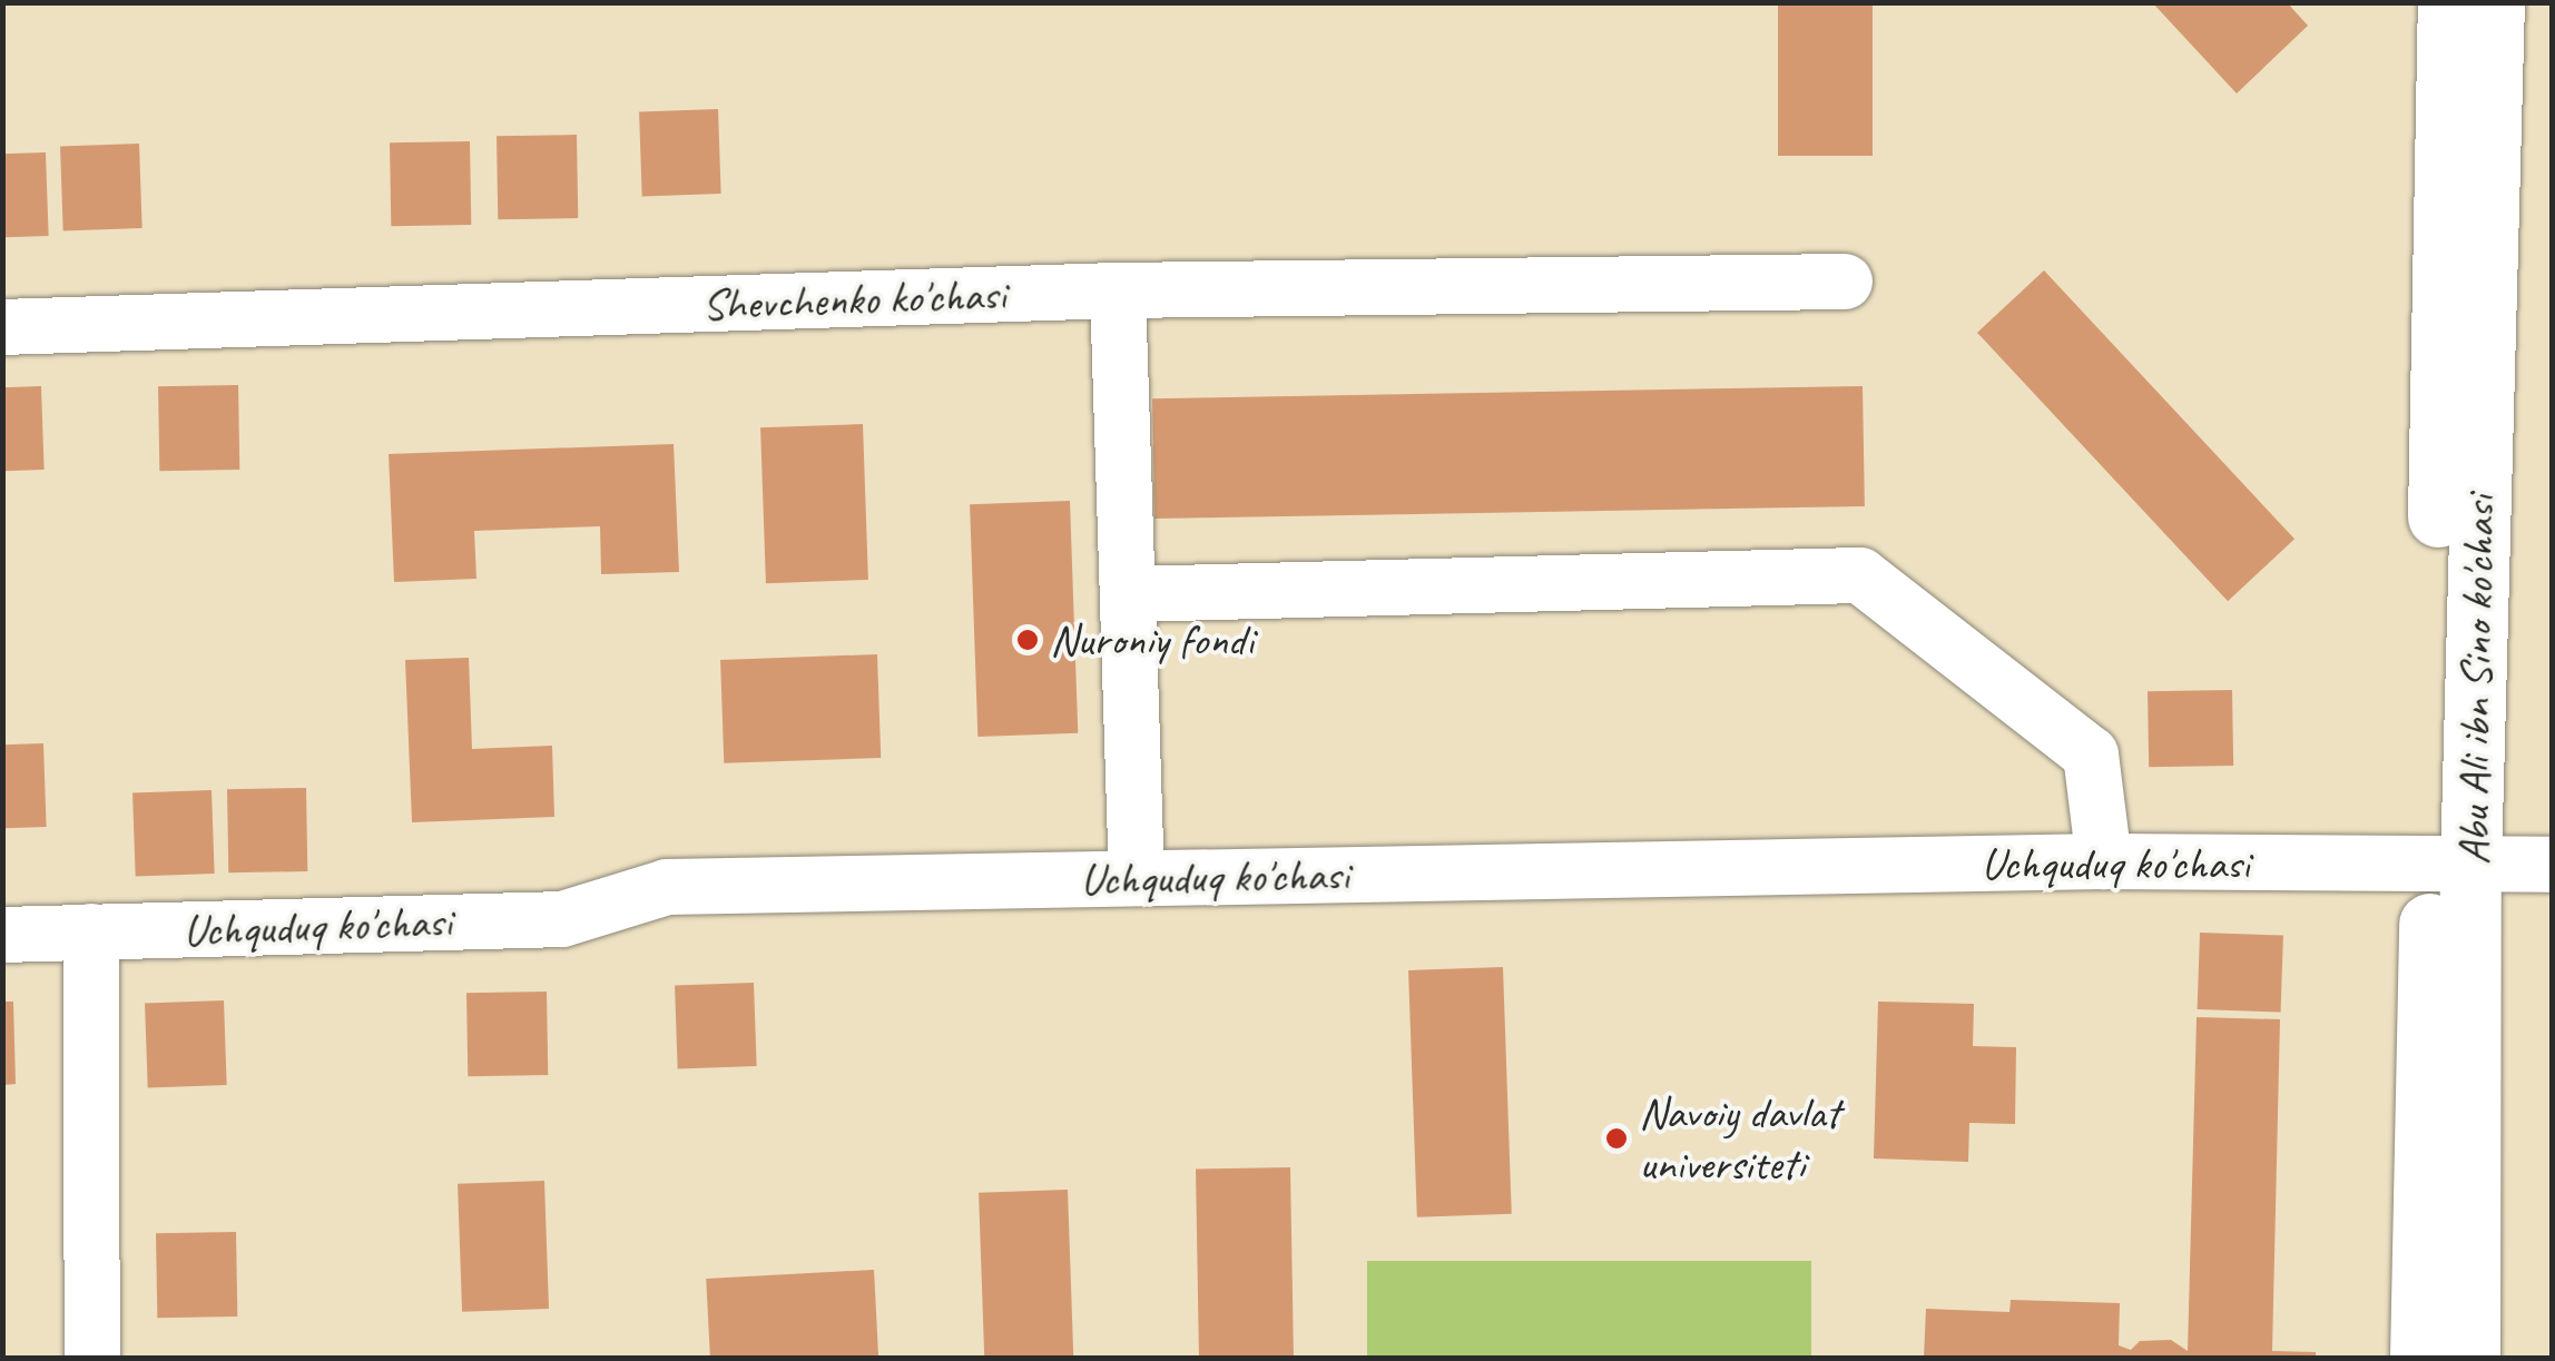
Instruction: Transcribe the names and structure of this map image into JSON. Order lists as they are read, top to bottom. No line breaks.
{"streets":{"street":["Shevchenko ko'chasi","Abu Ali ibn Sino ko'chasi","Uchquduq ko'chasi"]},"crossings":[["Abu Ali ibn Sino ko'chasi","Uchquduq ko'chasi"]],"places":["Nuroniy fondi","Navoiy davlat universiteti"]}
